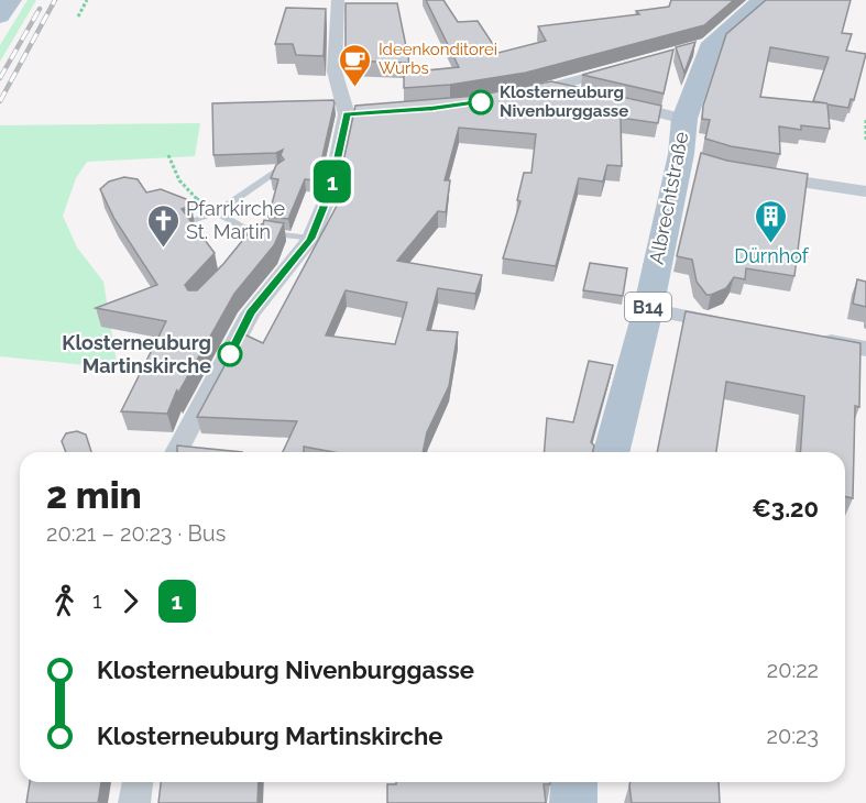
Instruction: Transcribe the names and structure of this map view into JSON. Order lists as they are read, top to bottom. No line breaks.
{"streets":{"main road":["Albrechtstraße","B14"]},"places":{"cafe":["Ideenkonditorei Wurbs"],"other":["Klosterneuburg Nivenburggasse","Klosterneuburg Martinskirche"],"building":["Dürnhof"],"church":["Pfarrkirche St. Martin"]},"lines":["bus line 1"],"page":{"on_map":"1","heading":["2 min","20:21 – 20:23 · Bus","€3.20"],"legs":["1","1"],"list":[{"name":"Klosterneuburg Nivenburggasse","value":"20:22"},{"name":"Klosterneuburg Martinskirche","value":"20:23"}]}}
